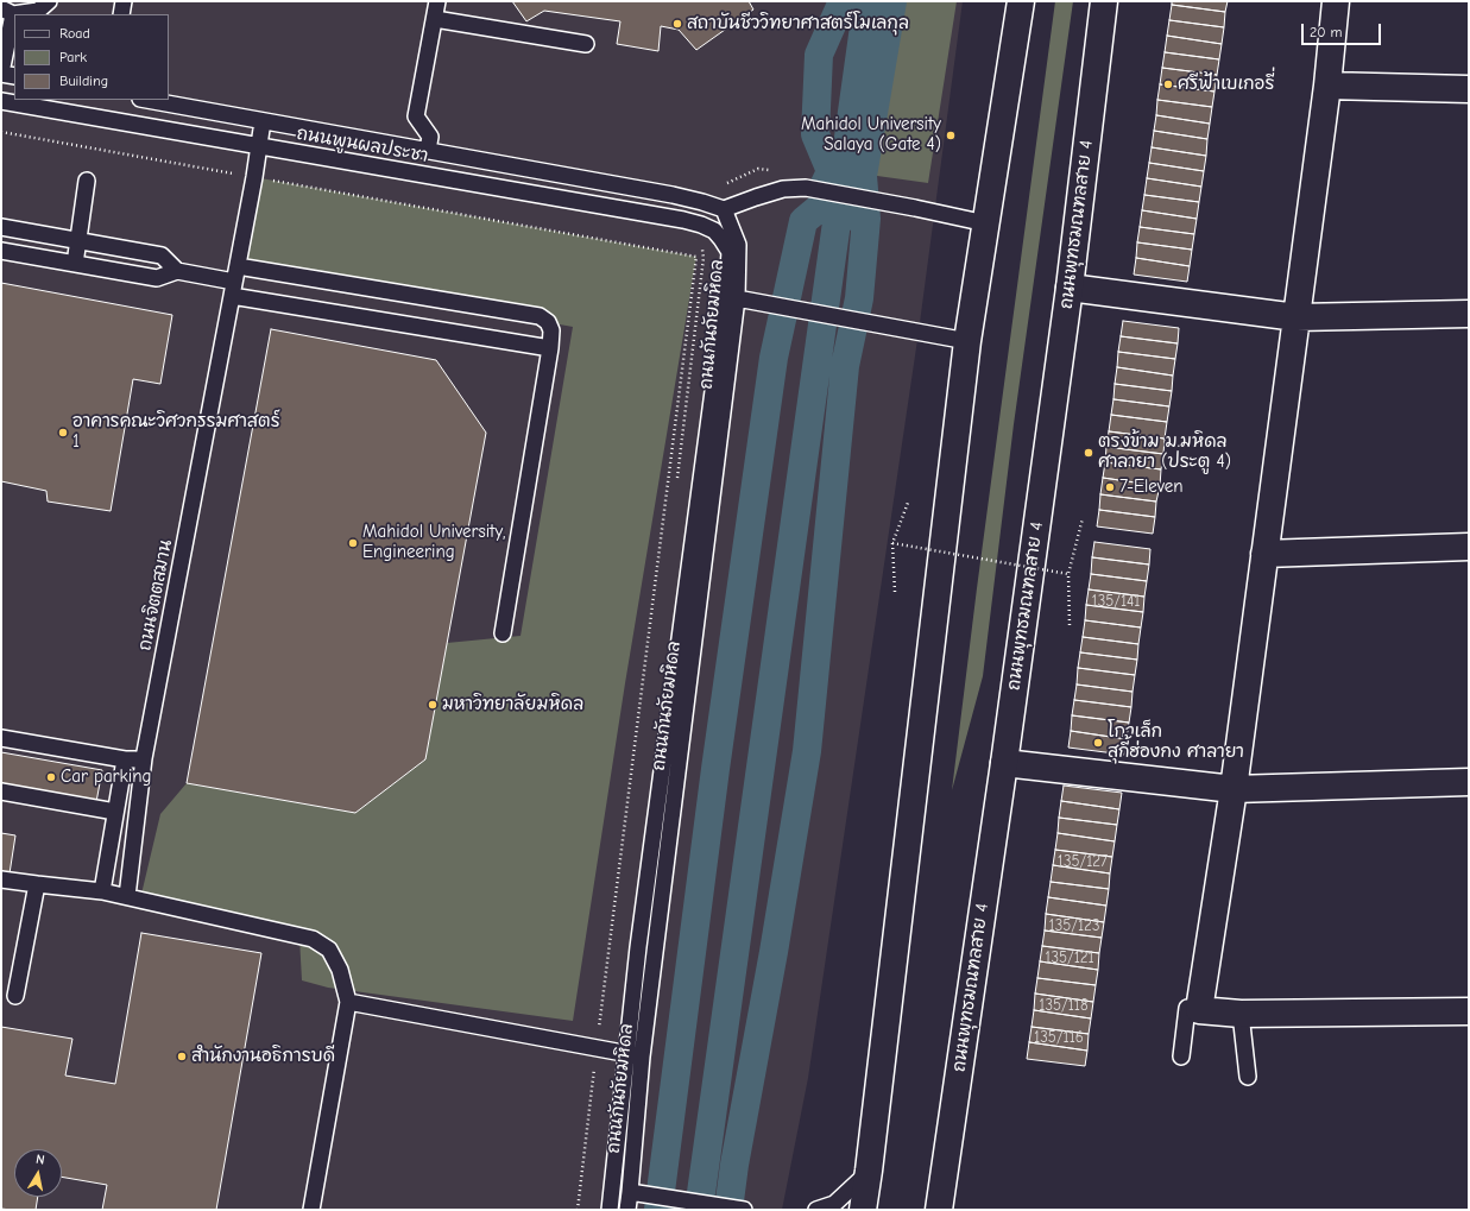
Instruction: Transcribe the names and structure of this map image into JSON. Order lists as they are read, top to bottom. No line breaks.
{"streets":{"street":["ถนนพุทธมณฑลสาย 4"],"lane":["ถนนพูนผลประชา","ถนนกันภัยมหิดล","ถนนจิตตสมาน"]},"crossings":[["ถนนพูนผลประชา","ถนนกันภัยมหิดล"],["ถนนพูนผลประชา","ถนนจิตตสมาน"]],"places":["สถาบันชีววิทยาศาสตร์โมเลกุล","ศรีฟ้าเบเกอรี่","Mahidol University Salaya (Gate 4)","อาคารคณะวิศวกรรมศาสตร์ 1","ตรงข้าม ม.มหิดล ศาลายา (ประตู 4)","7-Eleven","Mahidol University, Engineering","มหาวิทยาลัยมหิดล","โกวเล็ก สุกี้ฮ่องกง ศาลายา","Car parking","สำนักงานอธิการบดี"],"house_numbers":["135/141","135/127","135/123","135/121","135/118","135/116"],"legend":["Road","Park","Building"],"scale_bar":"20 m","north":"top"}
